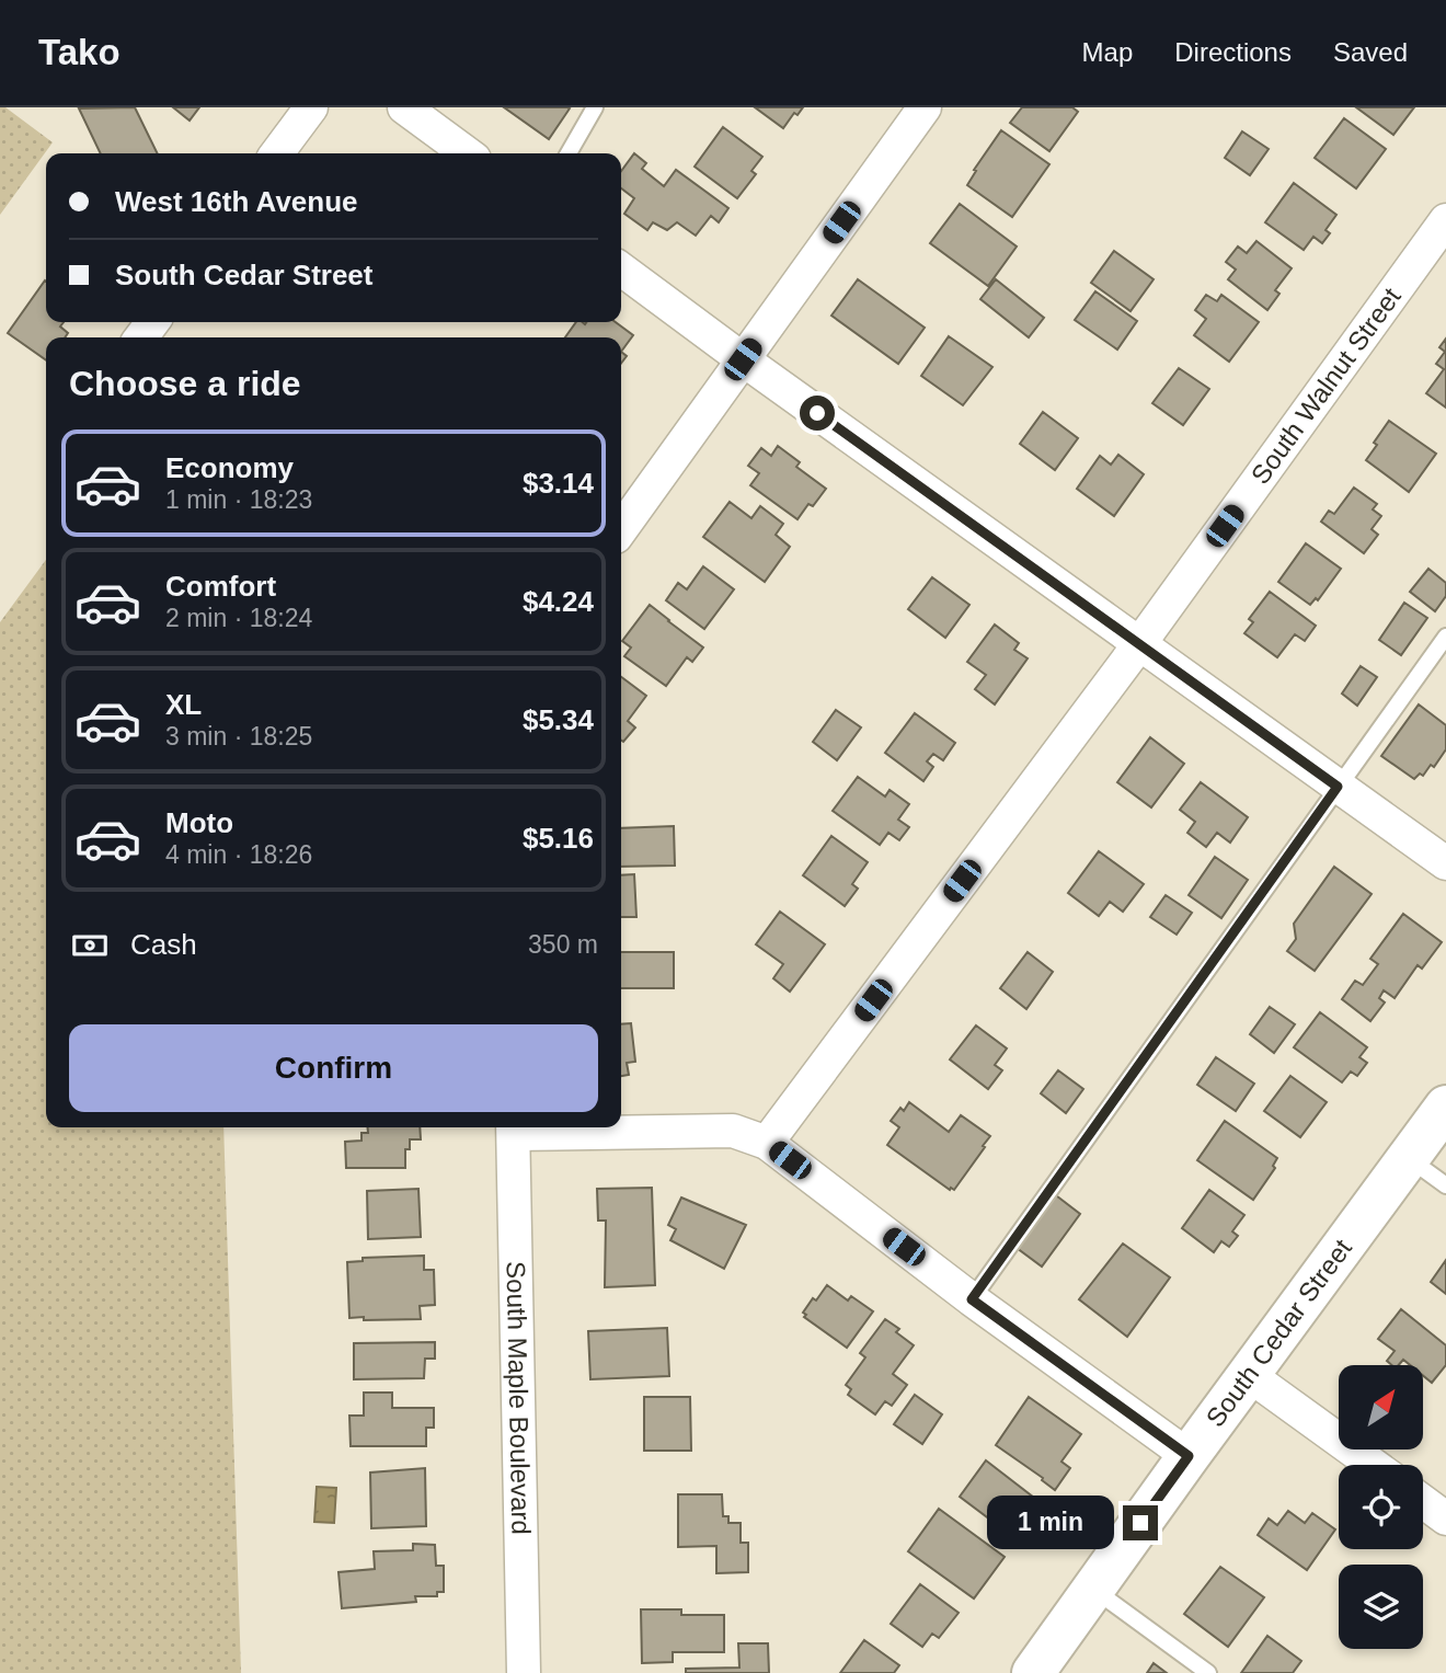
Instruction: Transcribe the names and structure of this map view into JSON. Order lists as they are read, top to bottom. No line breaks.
{"streets":{"main road":["South Cedar Street"],"street":["South Walnut Street","South Maple Boulevard"]},"north":"top right","page":{"header":"Tako","nav":["Map","Directions","Saved"],"banner":["West 16th Avenue","South Cedar Street"],"heading":"Choose a ride","list":[{"name":"Economy","note":"1 min · 18:23","value":"$3.14"},{"name":"Comfort","note":"2 min · 18:24","value":"$4.24"},{"name":"XL","note":"3 min · 18:25","value":"$5.34"},{"name":"Moto","note":"4 min · 18:26","value":"$5.16"}],"pay":["Cash","350 m"],"buttons":"Confirm","bubble":"1 min"}}
